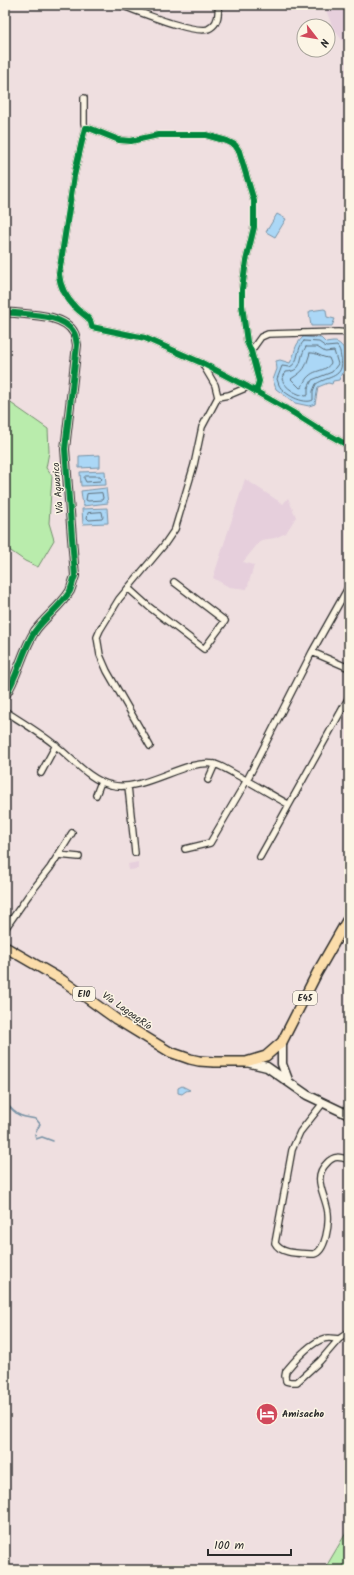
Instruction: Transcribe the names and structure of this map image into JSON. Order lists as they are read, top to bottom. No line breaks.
{"streets":{"highway":["E10","E45","Vía LagoagRío"],"street":["Vía Aguarico"]},"crossings":[["E45","Vía LagoagRío"]],"places":{"hotel":["Amisacho"]},"scale_bar":"100 m","north":"bottom right"}
